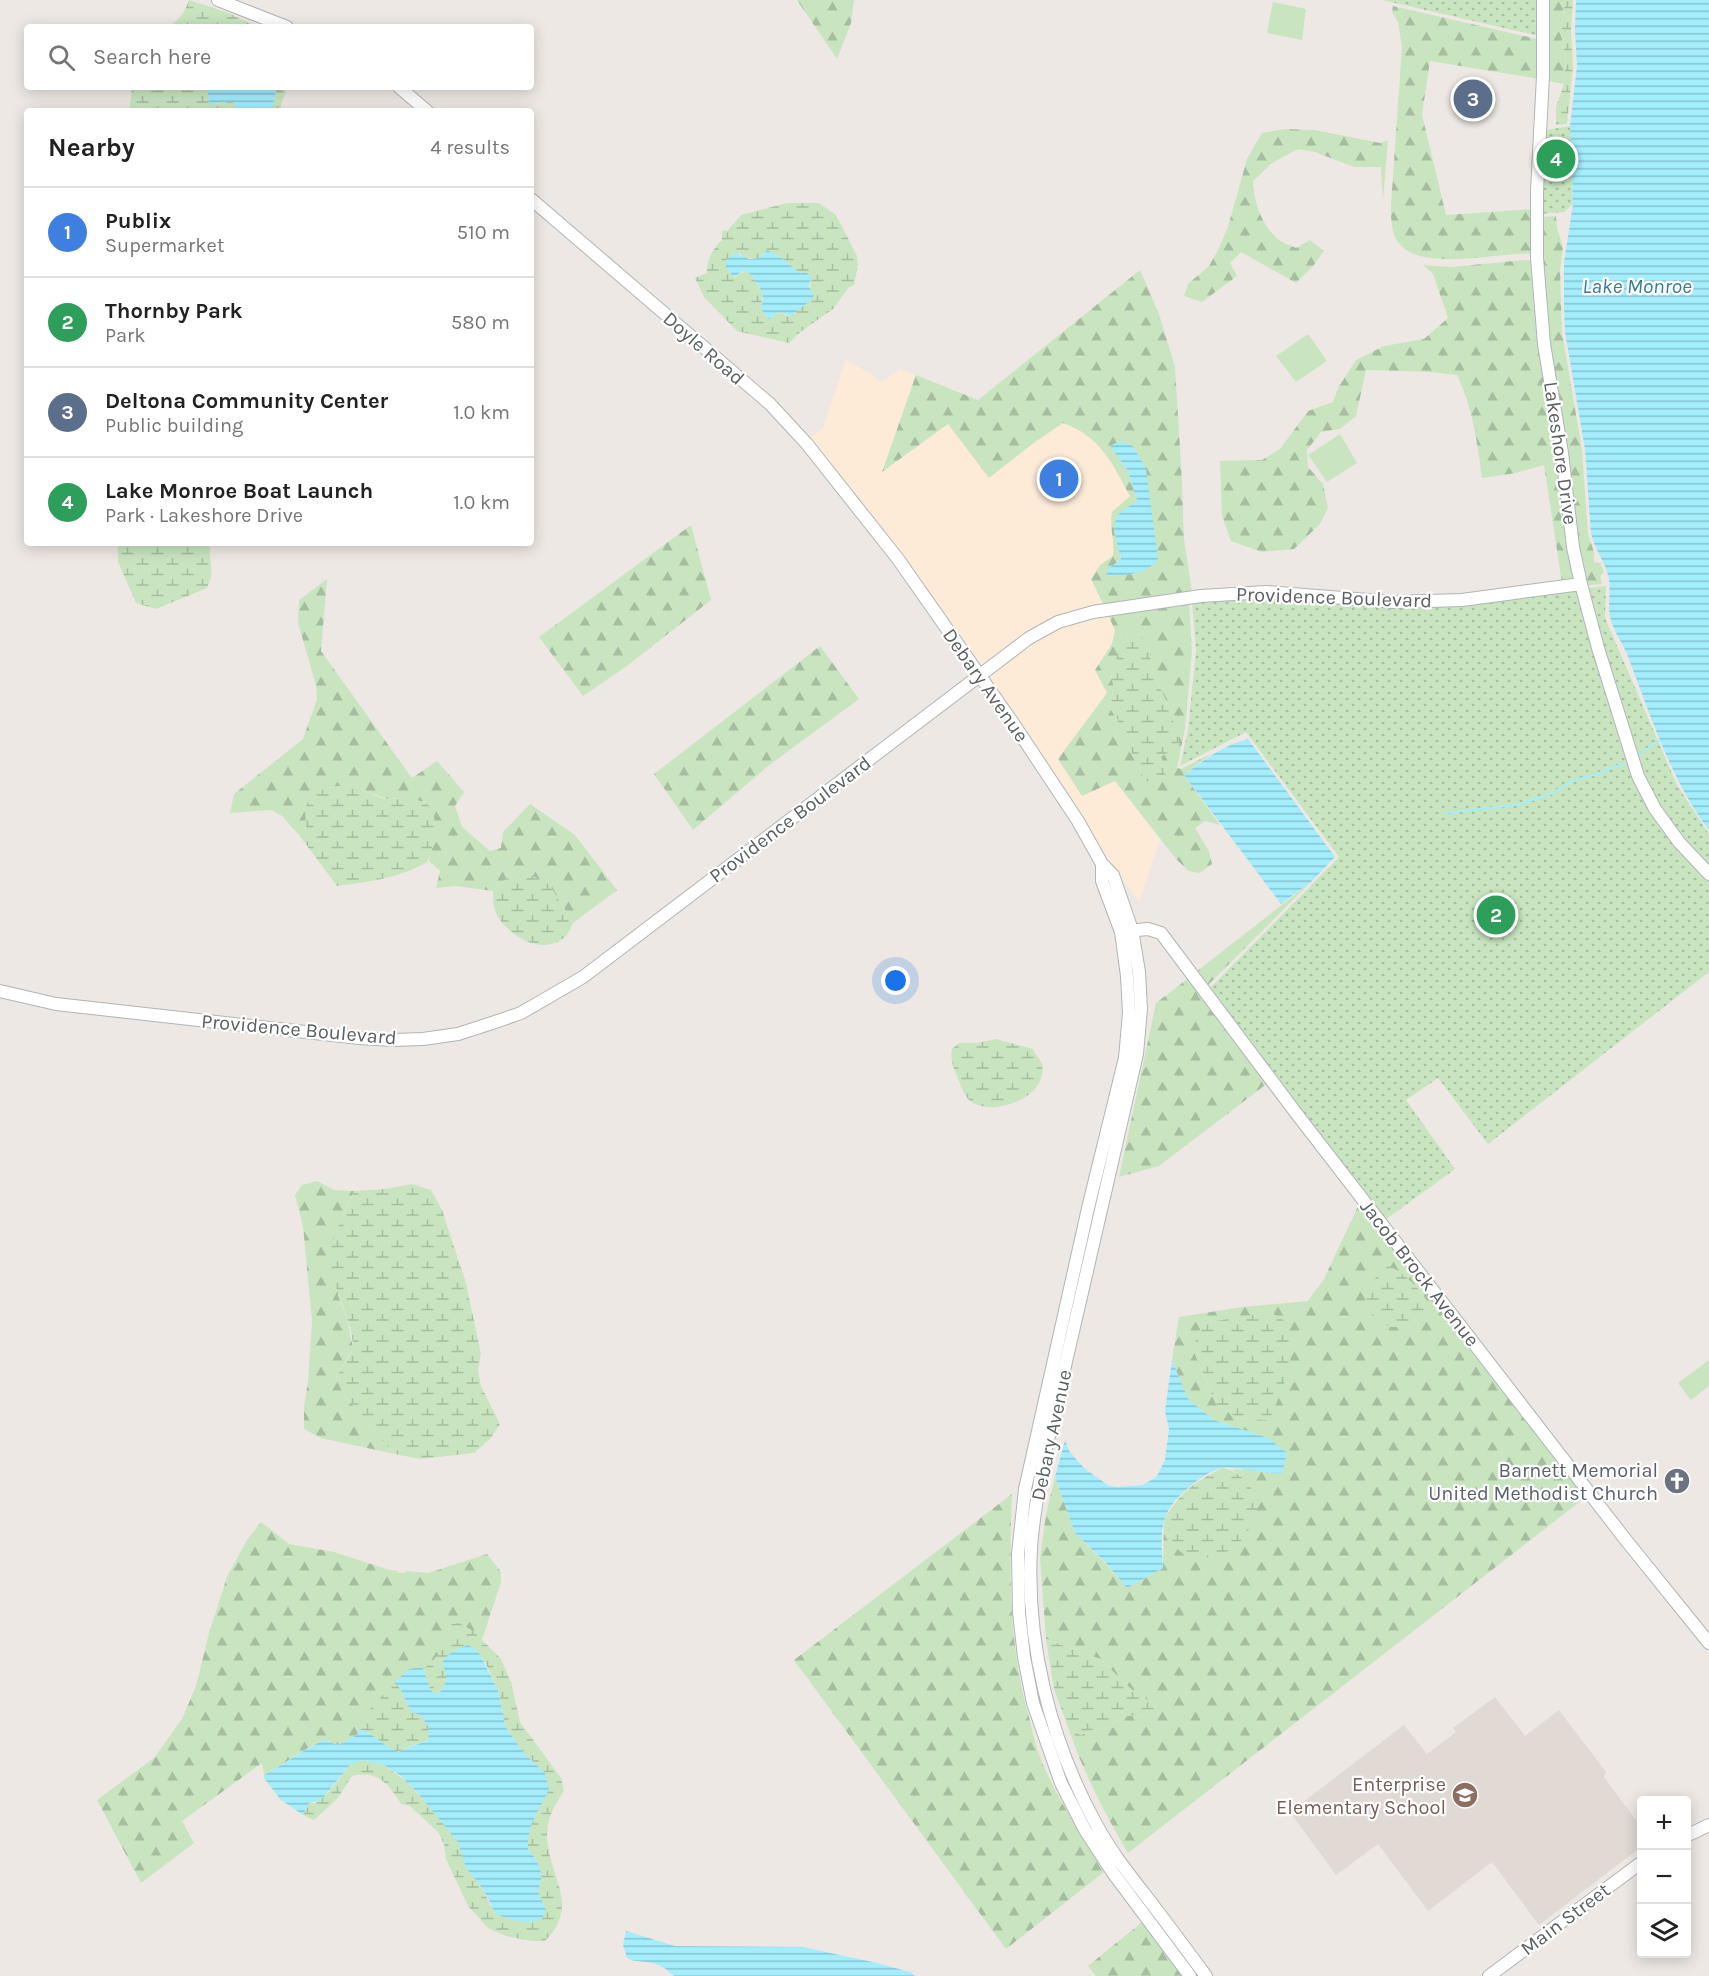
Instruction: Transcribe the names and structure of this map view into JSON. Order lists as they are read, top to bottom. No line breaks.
{"streets":{"main road":["Doyle Road","Lakeshore Drive","Providence Boulevard","Debary Avenue","Jacob Brock Avenue","Main Street"]},"crossings":[["Doyle Road","Debary Avenue"],["Lakeshore Drive","Providence Boulevard"],["Providence Boulevard","Debary Avenue"],["Debary Avenue","Jacob Brock Avenue"]],"water":["Lake Monroe"],"places":{"church":["Barnett Memorial United Methodist Church"],"school or university":["Enterprise Elementary School"]},"page":{"search":"Search here","pins":["3","4","1","2"],"heading":["Nearby","4 results"],"list":[{"mark":"1","name":"Publix","note":"Supermarket","value":"510 m"},{"mark":"2","name":"Thornby Park","note":"Park","value":"580 m"},{"mark":"3","name":"Deltona Community Center","note":"Public building","value":"1.0 km"},{"mark":"4","name":"Lake Monroe Boat Launch","note":"Park · Lakeshore Drive","value":"1.0 km"}],"map_buttons":["+","−"]}}
